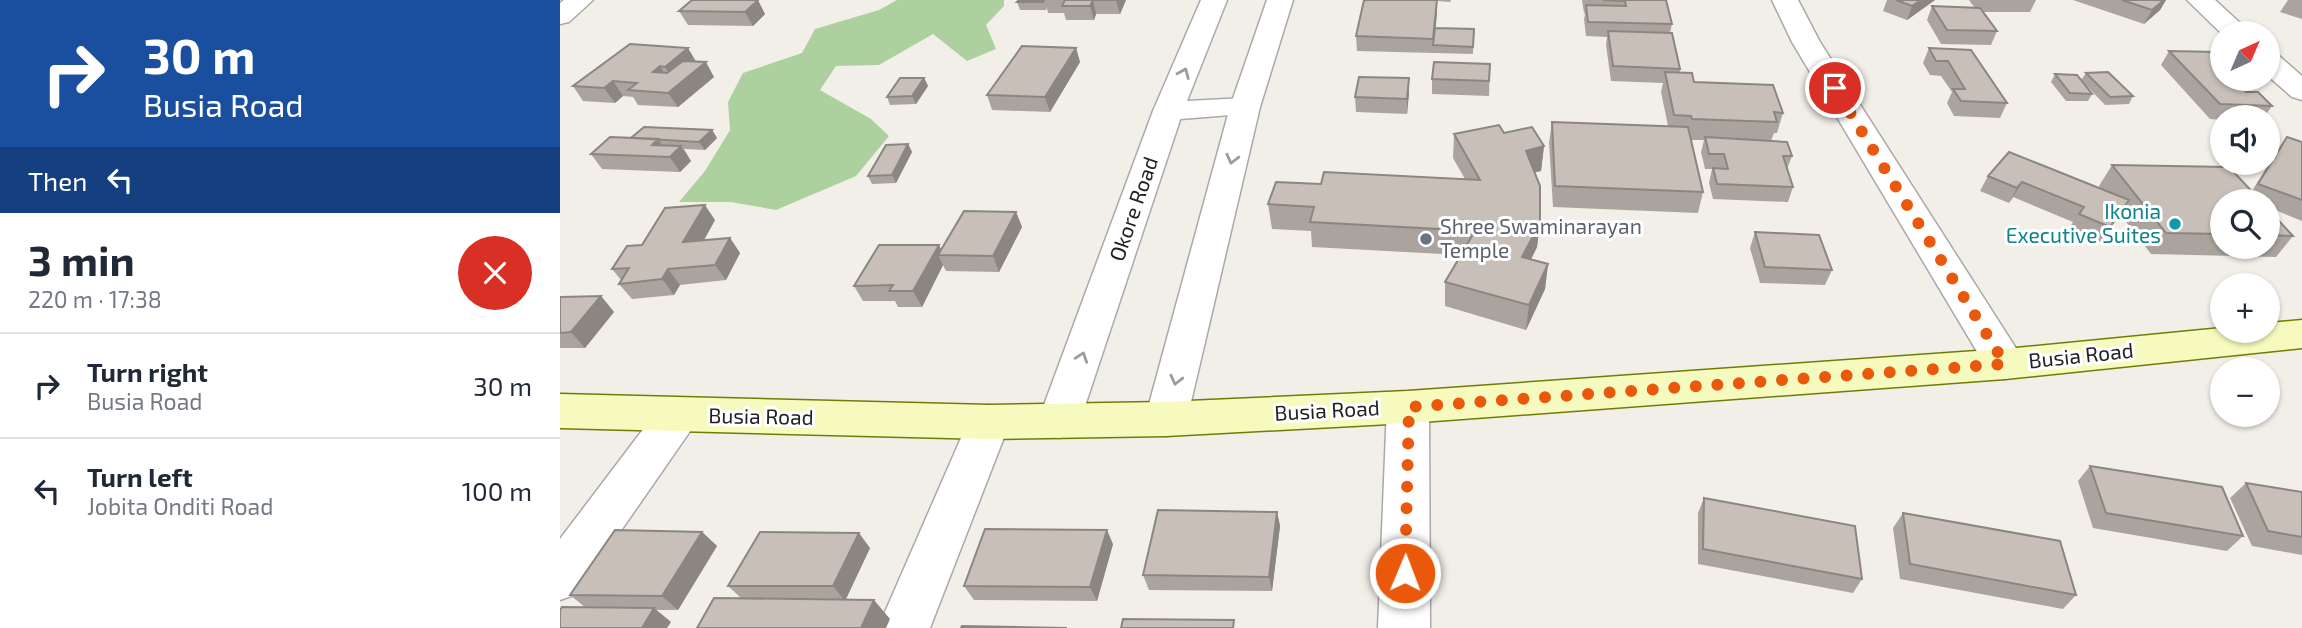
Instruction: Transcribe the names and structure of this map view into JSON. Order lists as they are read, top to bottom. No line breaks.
{"streets":{"main road":["Busia Road"],"street":["Okore Road"]},"crossings":[["Okore Road","Busia Road"]],"places":["Ikonia Executive Suites","Shree Swaminarayan Temple"],"north":"top right","page":{"turn":["30 m","Busia Road"],"map_buttons":["+","−"],"then":"Then","heading":["3 min","220 m · 17:38"],"list":[{"name":"Turn right","note":"Busia Road","value":"30 m"},{"name":"Turn left","note":"Jobita Onditi Road","value":"100 m"}]}}
